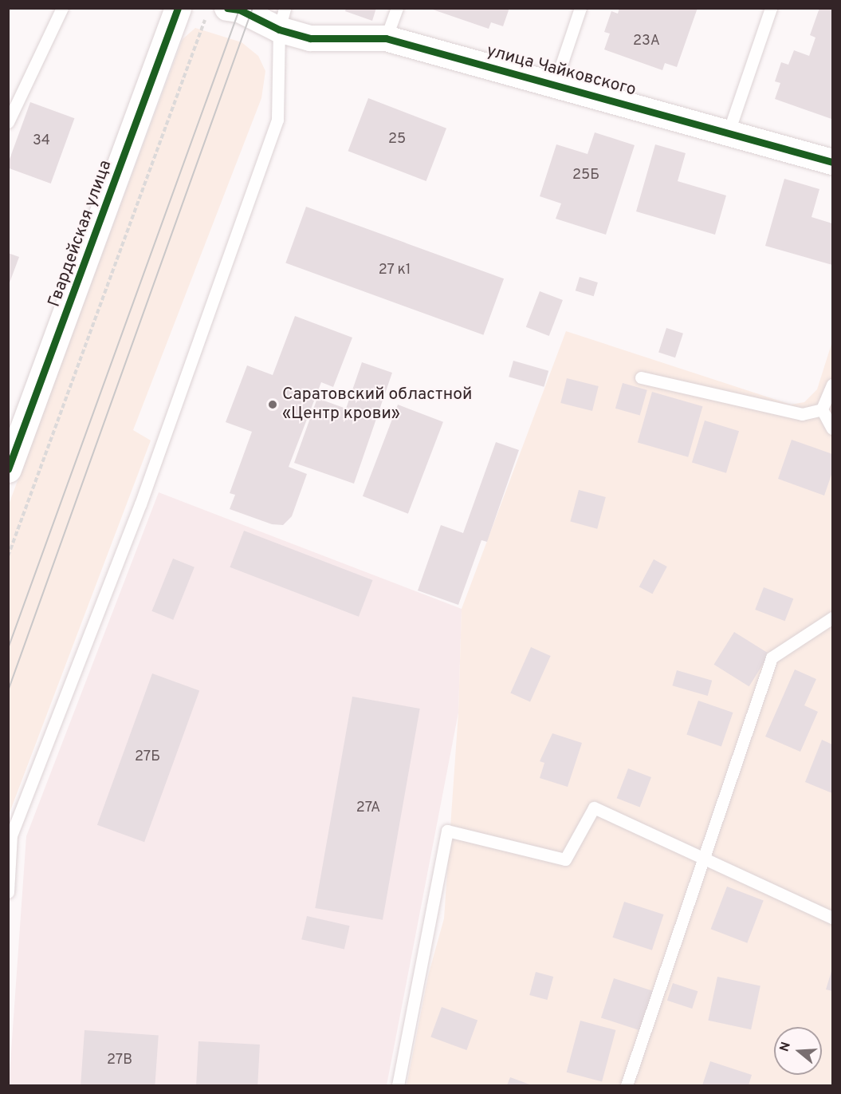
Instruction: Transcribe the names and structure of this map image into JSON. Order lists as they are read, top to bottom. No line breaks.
{"streets":{"street":["улица Чайковского","Гвардейская улица"]},"places":["Саратовский областной «Центр крови»"],"house_numbers":["23А","25","34","25Б","27 к1","27Б","27А","27В"],"north":"left"}
